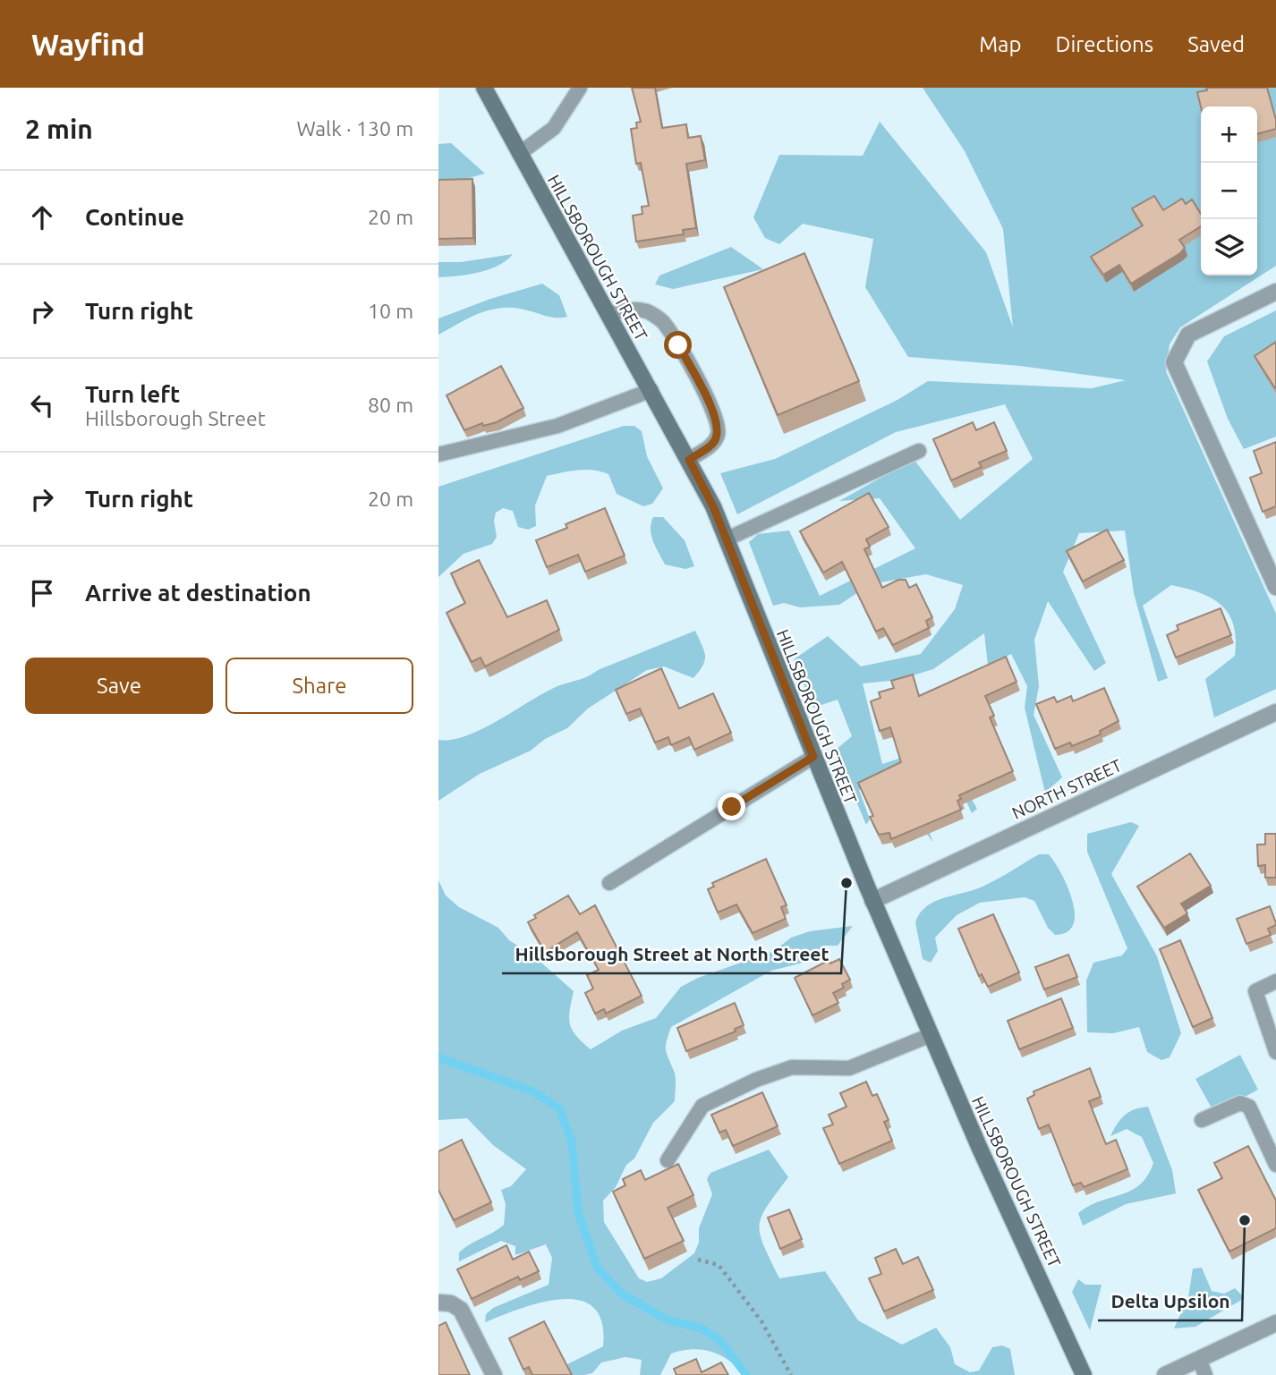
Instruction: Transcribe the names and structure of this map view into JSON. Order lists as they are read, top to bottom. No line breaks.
{"streets":{"street":["HILLSBOROUGH STREET","NORTH STREET"]},"crossings":[["HILLSBOROUGH STREET","NORTH STREET"]],"places":["Hillsborough Street at North Street","Delta Upsilon"],"page":{"header":"Wayfind","nav":["Map","Directions","Saved"],"heading":["2 min","Walk · 130 m"],"map_buttons":["+","−"],"list":[["Continue","20 m"],["Turn right","10 m"],["Turn left","Hillsborough Street","80 m"],["Turn right","20 m"],"Arrive at destination"],"buttons":["Save","Share"]}}
